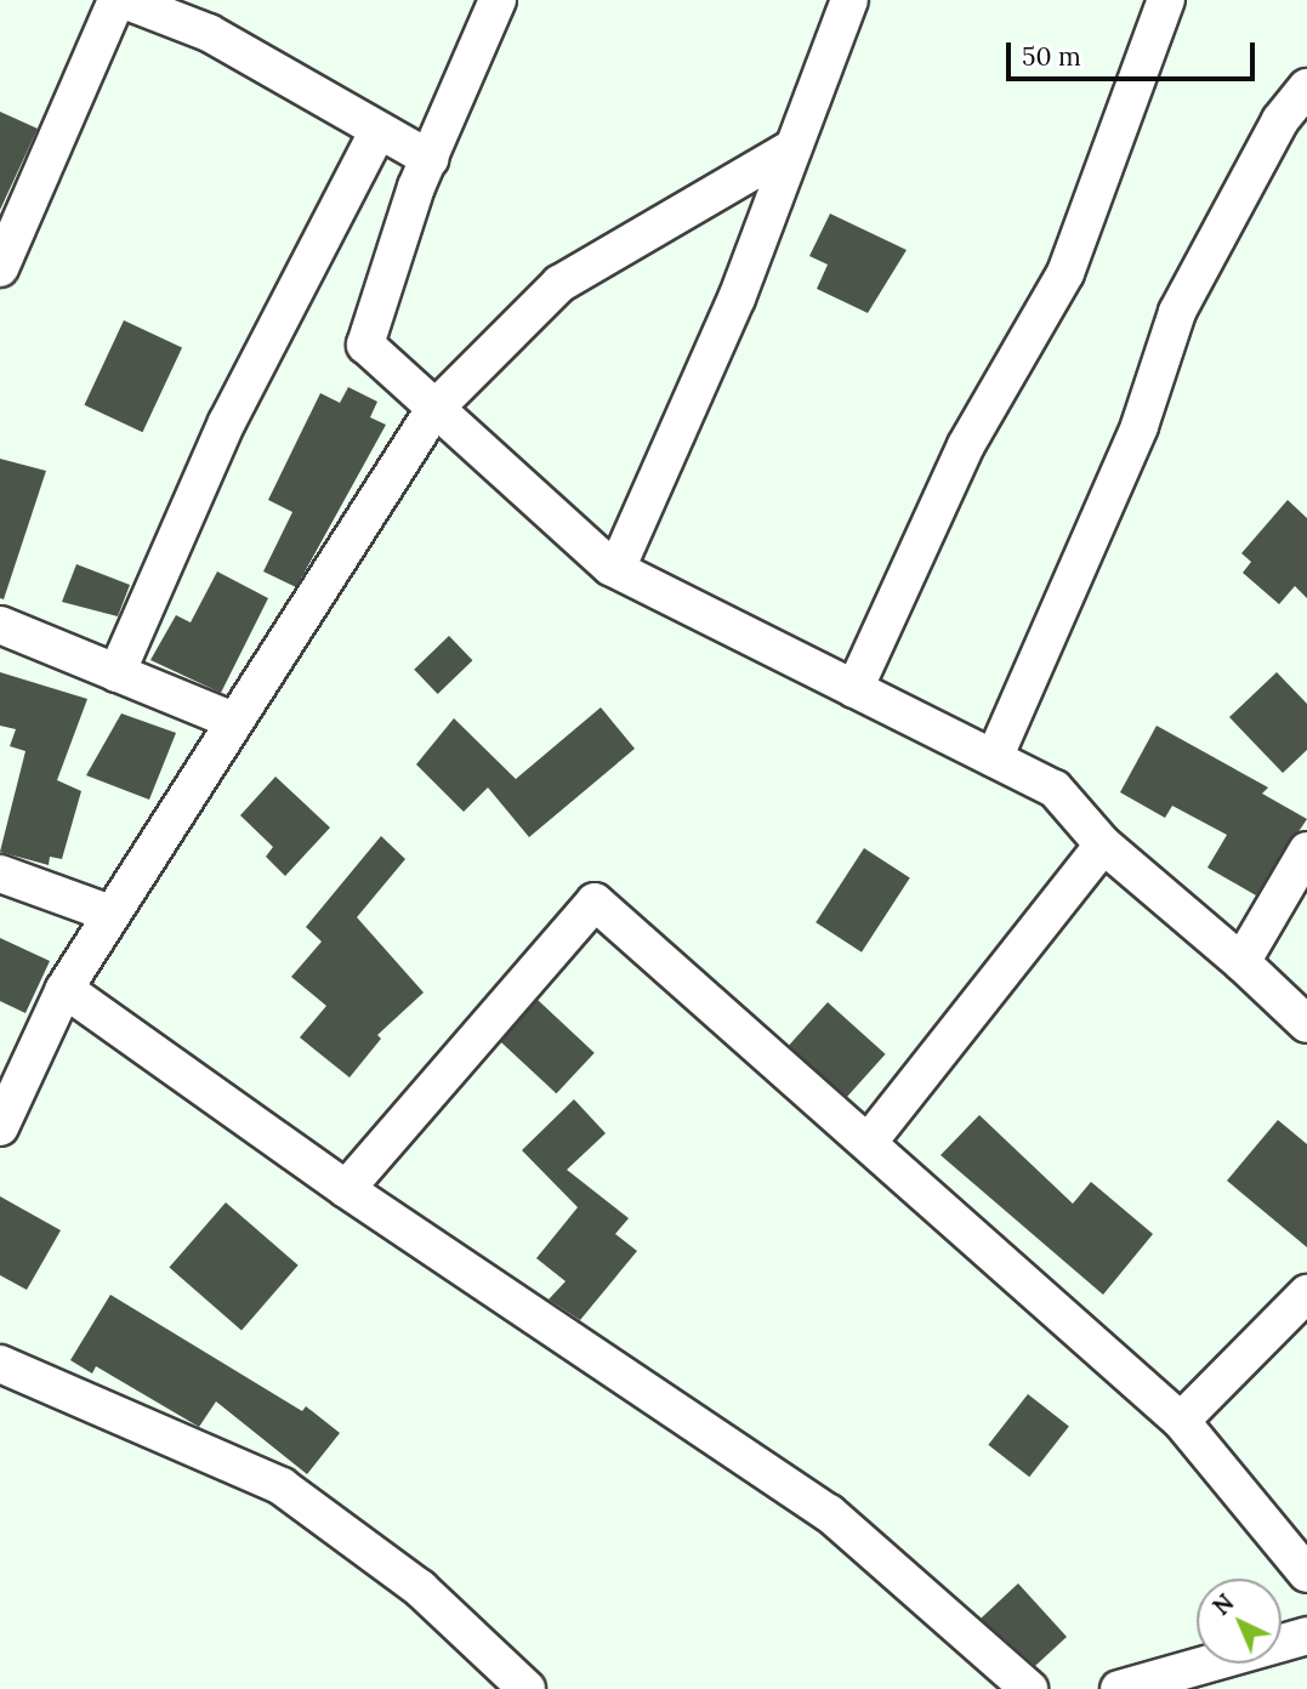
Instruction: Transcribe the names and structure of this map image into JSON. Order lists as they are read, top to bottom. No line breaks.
{"scale_bar":"50 m","north":"top left"}
